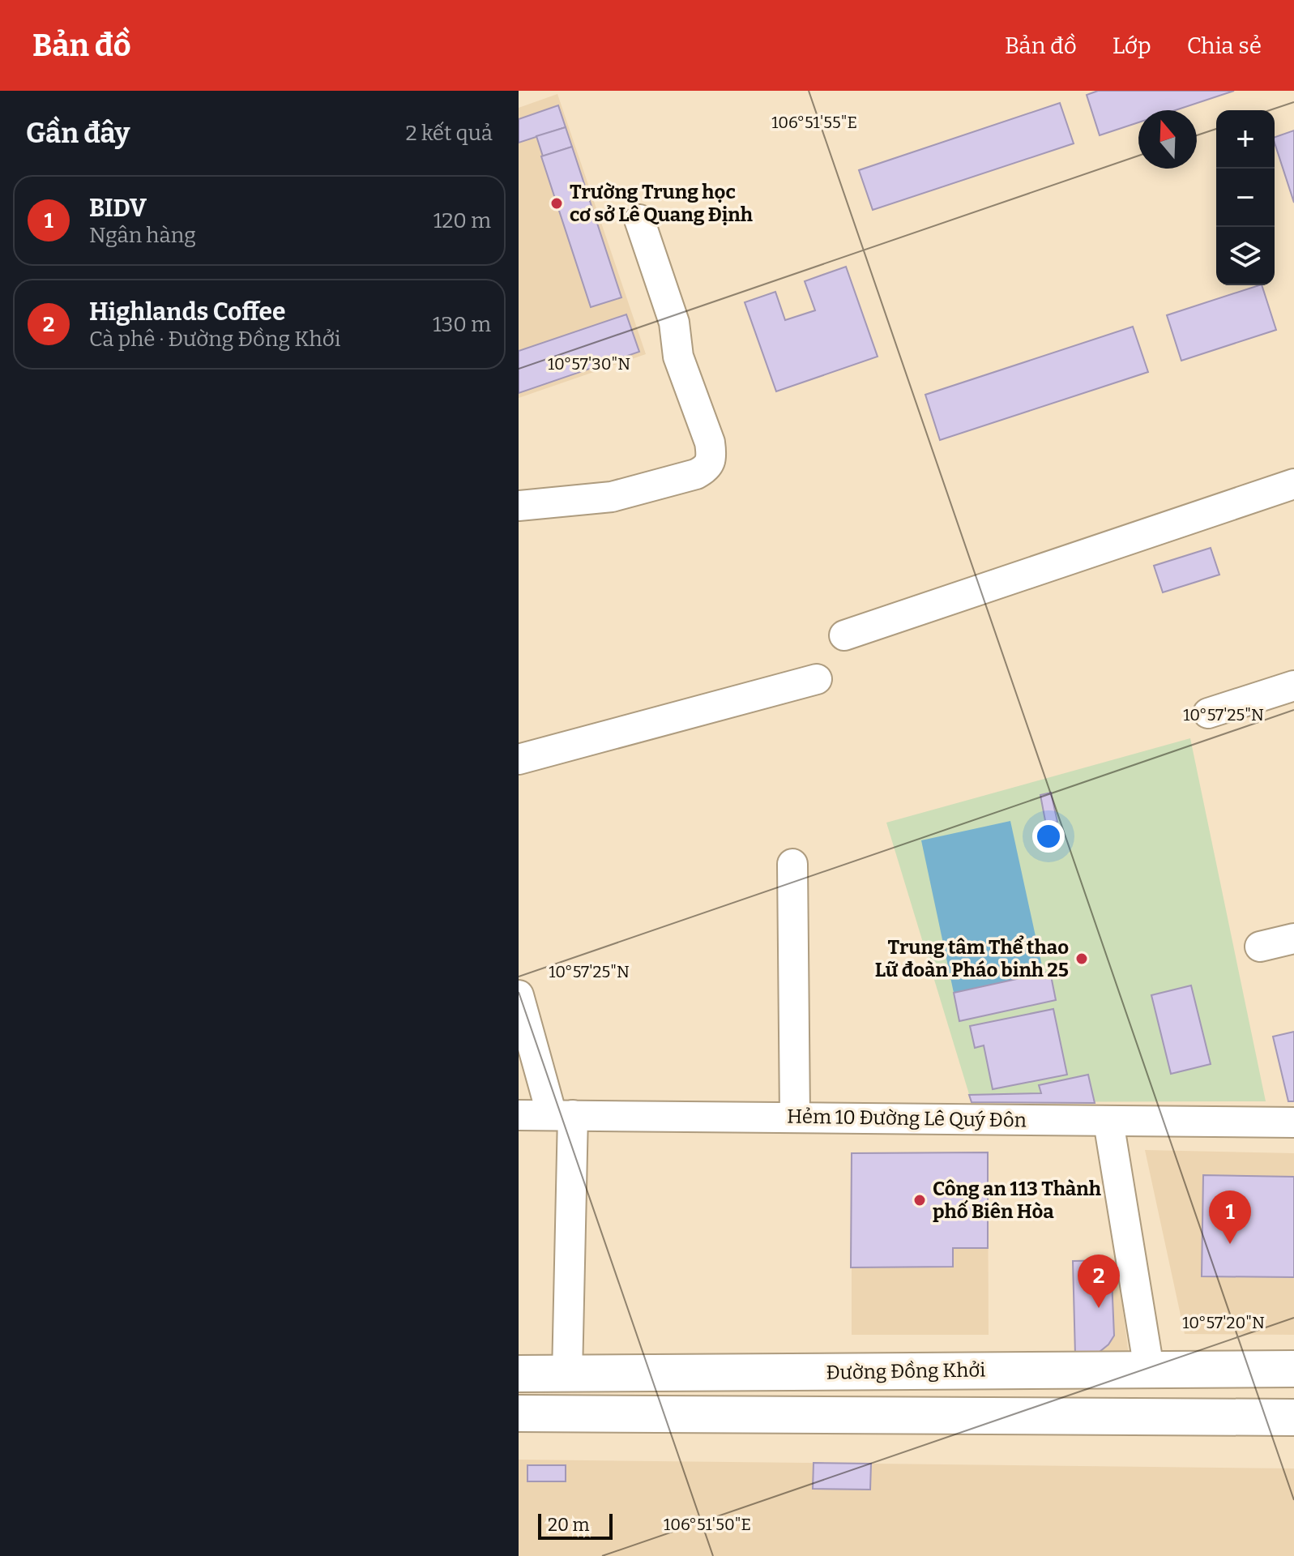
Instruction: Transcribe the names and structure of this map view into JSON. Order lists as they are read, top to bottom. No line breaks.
{"streets":{"main road":["Đường Đồng Khởi"],"street":["Hẻm 10 Đường Lê Quý Đôn"]},"places":["Trường Trung học cơ sở Lê Quang Định","Trung tâm Thể thao Lữ đoàn Pháo binh 25","Công an 113 Thành phố Biên Hòa"],"scale_bar":"20 m","north":"top","page":{"header":"Bản đồ","nav":["Bản đồ","Lớp","Chia sẻ"],"heading":["Gần đây","2 kết quả"],"map_buttons":["+","−"],"list":[{"mark":"1","name":"BIDV","note":"Ngân hàng","value":"120 m"},{"mark":"2","name":"Highlands Coffee","note":"Cà phê · Đường Đồng Khởi","value":"130 m"}],"pins":["1","2"],"scale":"20 m"},"coordinates":["106°51'55\"E","10°57'30\"N","10°57'25\"N","10°57'20\"N","106°51'50\"E"]}
